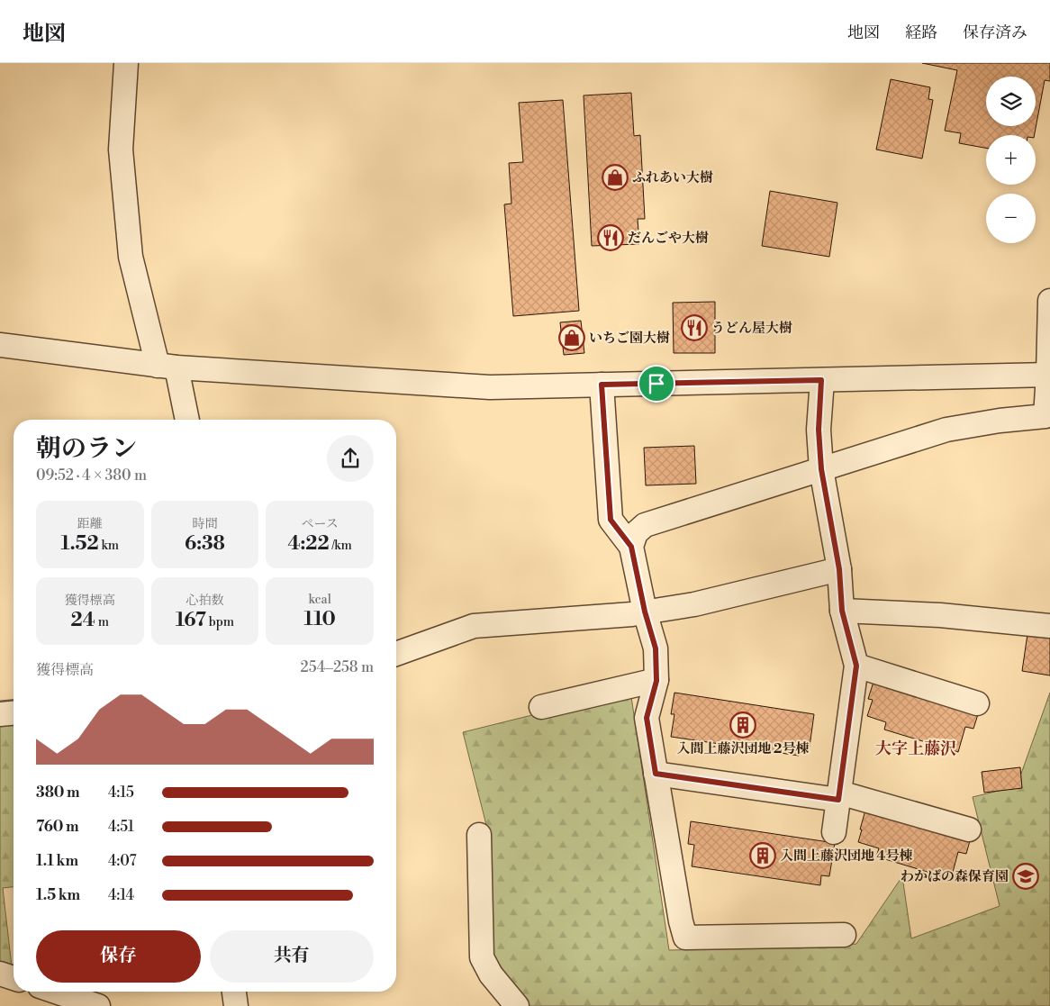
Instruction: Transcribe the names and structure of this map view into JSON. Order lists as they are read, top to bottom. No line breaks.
{"districts":["大字上藤沢"],"places":{"shop":["ふれあい大樹","いちご園大樹"],"restaurant":["だんごや大樹","うどん屋大樹"],"building":["入間上藤沢団地 2号棟","入間上藤沢団地 4号棟"],"school or university":["わかばの森保育園"]},"page":{"header":"地図","nav":["地図","経路","保存済み"],"map_buttons":["+","−"],"heading":["朝のラン","09:52 · 4 × 380 m"],"stats":[["距離","1.52 km"],["時間","6:38"],["ペース","4:22 /km"],["獲得標高","24 m"],["心拍数","167 bpm"],["kcal","110"]],"chart":["獲得標高","254–258 m"],"list":[{"name":"380 m","note":"4:15"},{"name":"760 m","note":"4:51"},{"name":"1.1 km","note":"4:07"},{"name":"1.5 km","note":"4:14"}],"buttons":["保存","共有"]}}
